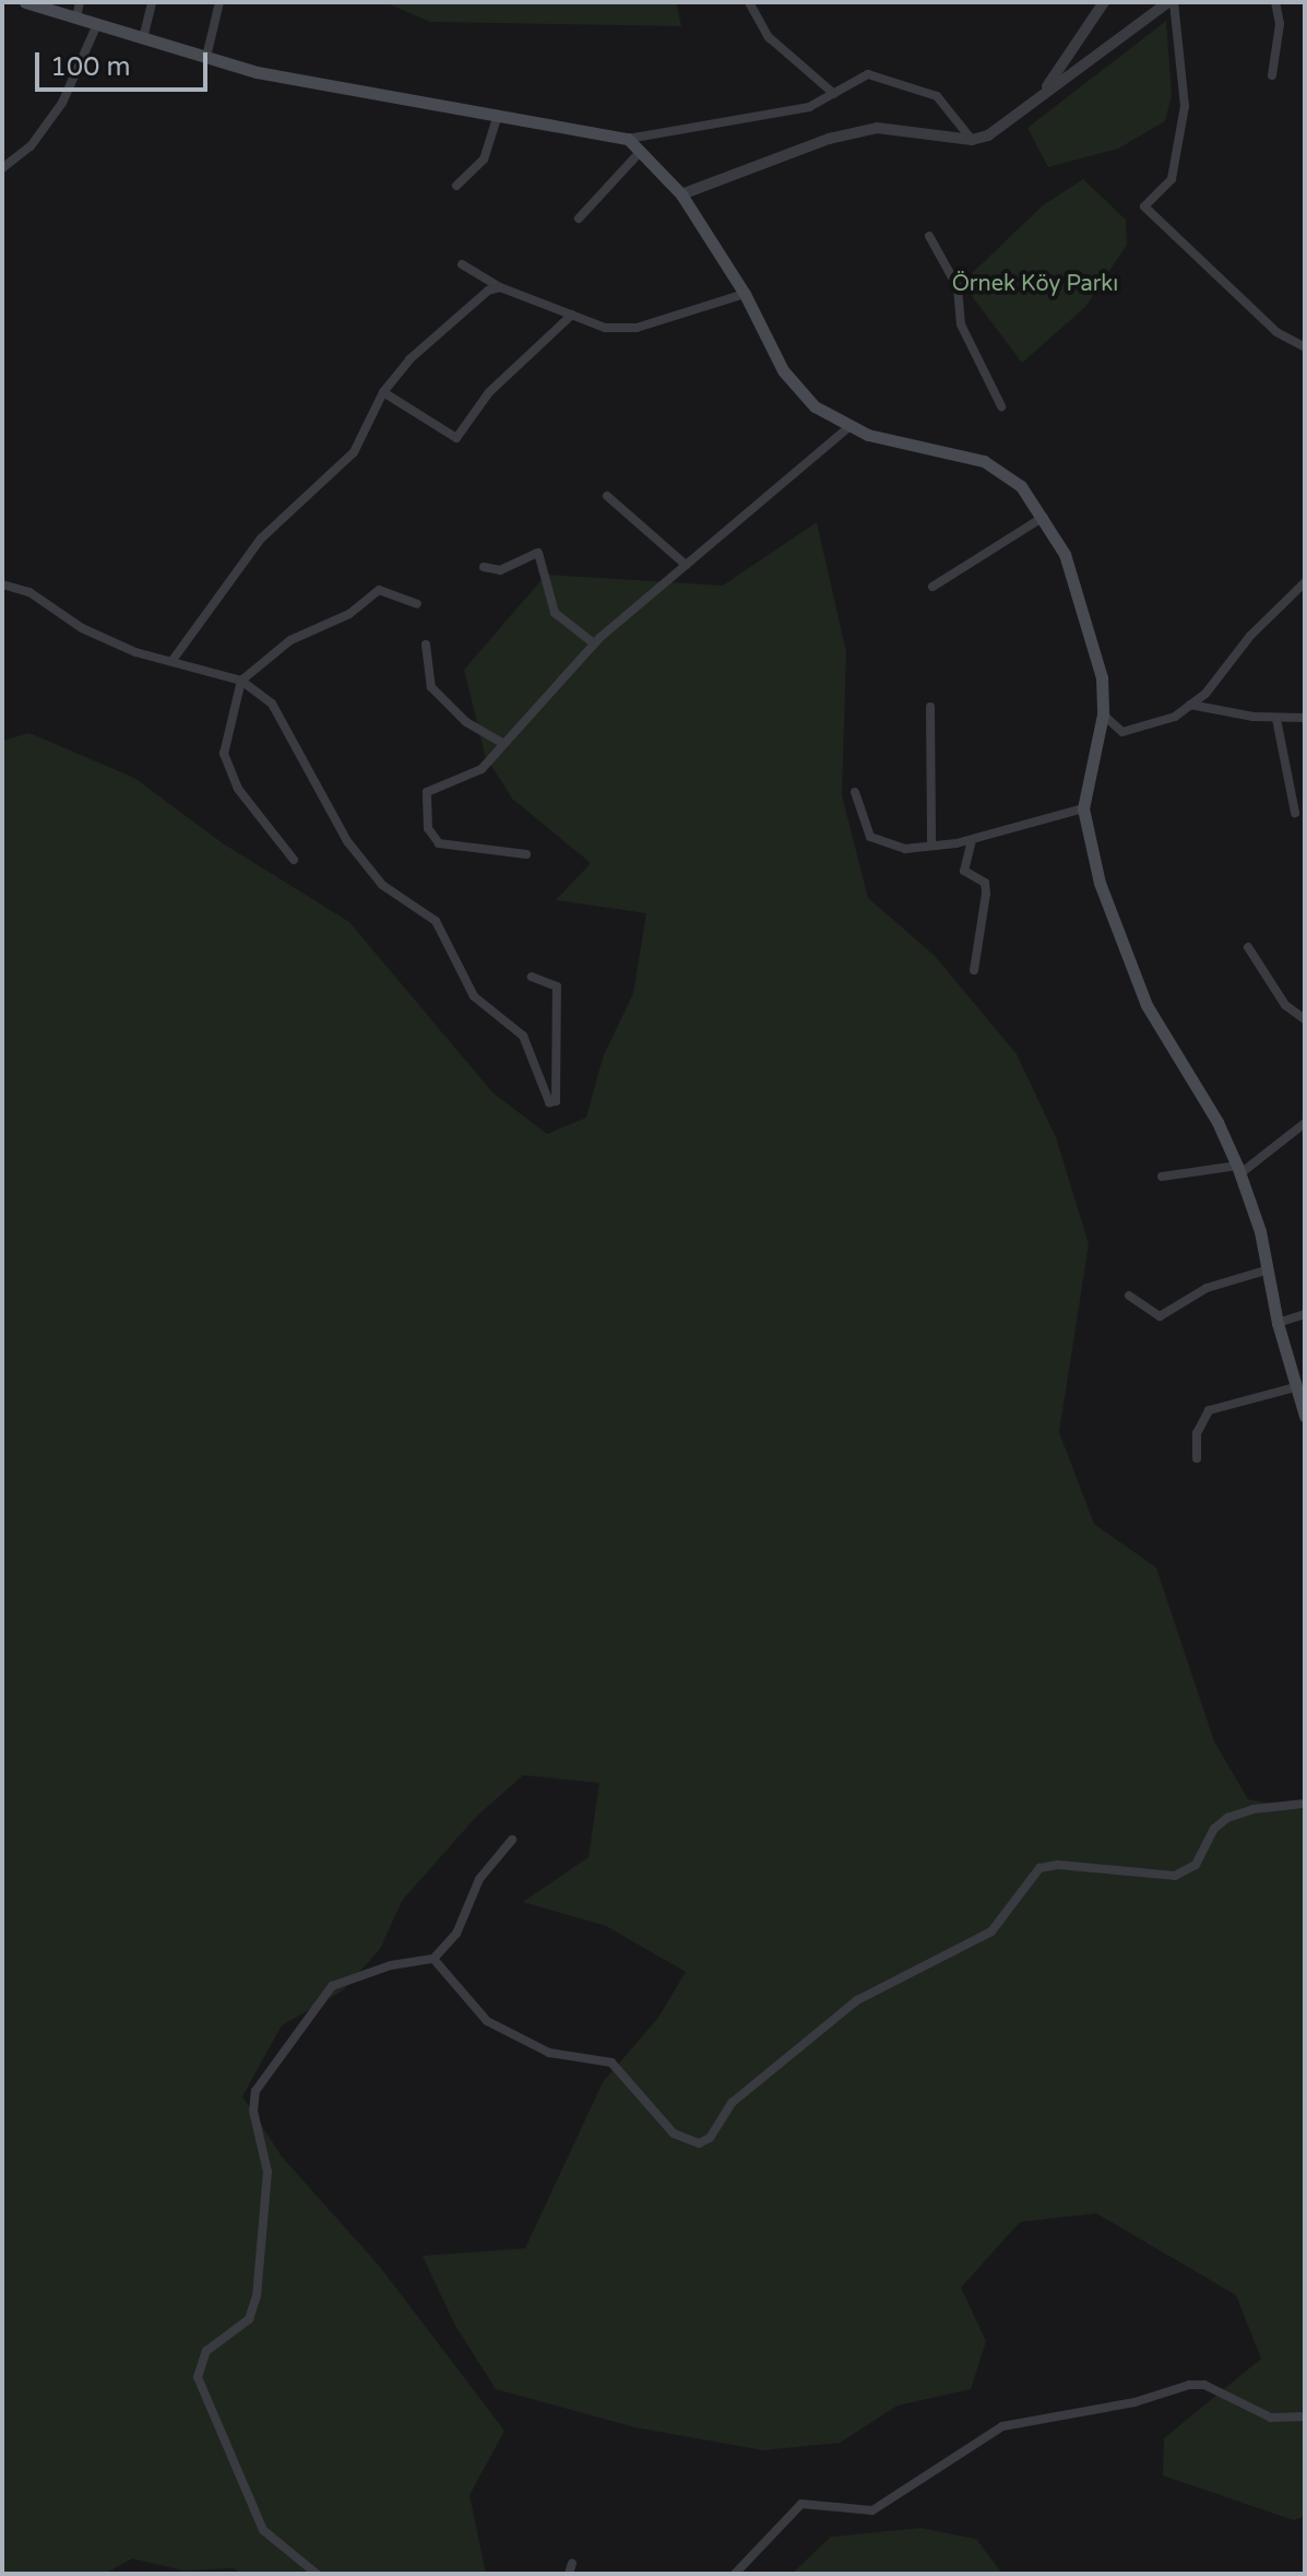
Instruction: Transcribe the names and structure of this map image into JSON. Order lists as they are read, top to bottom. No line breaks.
{"parks":["Örnek Köy Parkı"],"scale_bar":"100 m"}
